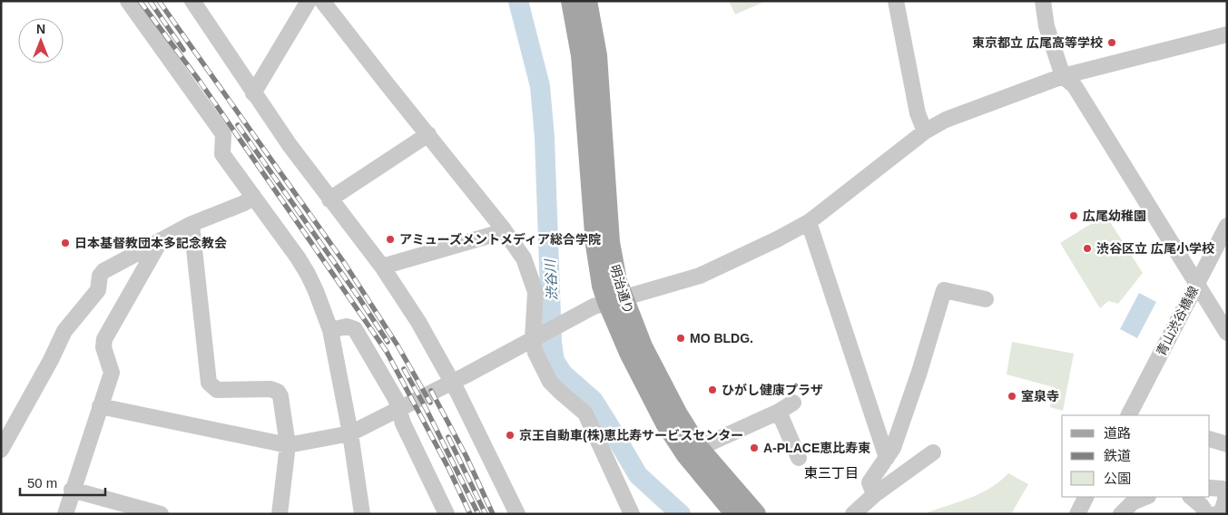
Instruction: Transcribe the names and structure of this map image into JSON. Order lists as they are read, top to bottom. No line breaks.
{"streets":{"main road":["明治通り"],"street":["青山渋谷橋線"]},"districts":["東三丁目"],"water":["渋谷川"],"places":["東京都立 広尾高等学校","広尾幼稚園","アミューズメントメディア総合学院","日本基督教団本多記念教会","渋谷区立 広尾小学校","MO BLDG.","ひがし健康プラザ","室泉寺","京王自動車(株)恵比寿サービスセンター","A-PLACE恵比寿東"],"legend":["道路","鉄道","公園"],"scale_bar":"50 m","north":"top"}
